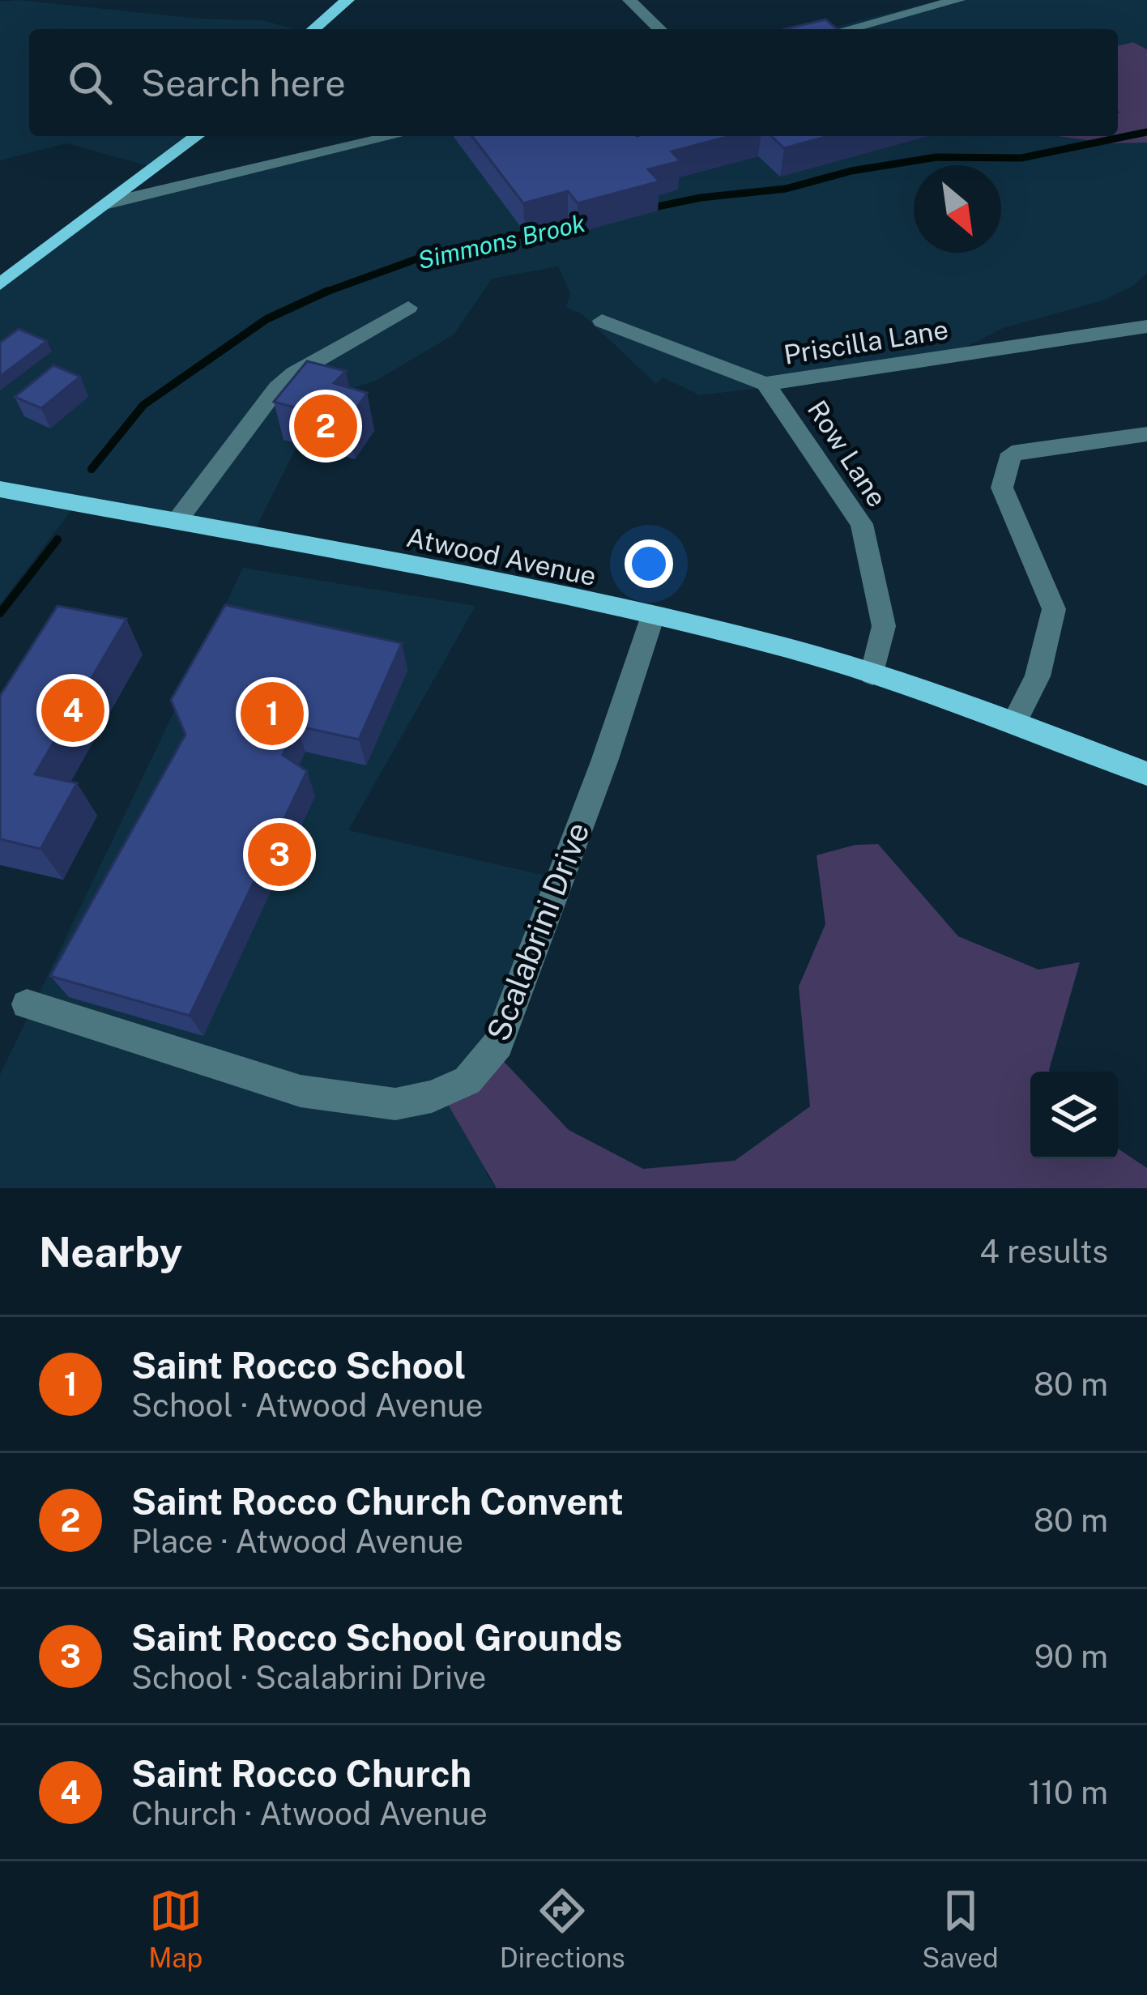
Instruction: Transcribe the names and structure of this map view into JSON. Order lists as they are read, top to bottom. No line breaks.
{"streets":{"main road":["Atwood Avenue"],"street":["Priscilla Lane","Row Lane","Scalabrini Drive"]},"crossings":[["Priscilla Lane","Row Lane"],["Row Lane","Atwood Avenue"],["Atwood Avenue","Scalabrini Drive"]],"water":["Simmons Brook"],"north":"bottom right","page":{"search":"Search here","pins":["2","4","1","3"],"heading":["Nearby","4 results"],"list":[{"mark":"1","name":"Saint Rocco School","note":"School · Atwood Avenue","value":"80 m"},{"mark":"2","name":"Saint Rocco Church Convent","note":"Place · Atwood Avenue","value":"80 m"},{"mark":"3","name":"Saint Rocco School Grounds","note":"School · Scalabrini Drive","value":"90 m"},{"mark":"4","name":"Saint Rocco Church","note":"Church · Atwood Avenue","value":"110 m"}],"nav":["Map","Directions","Saved"]}}
